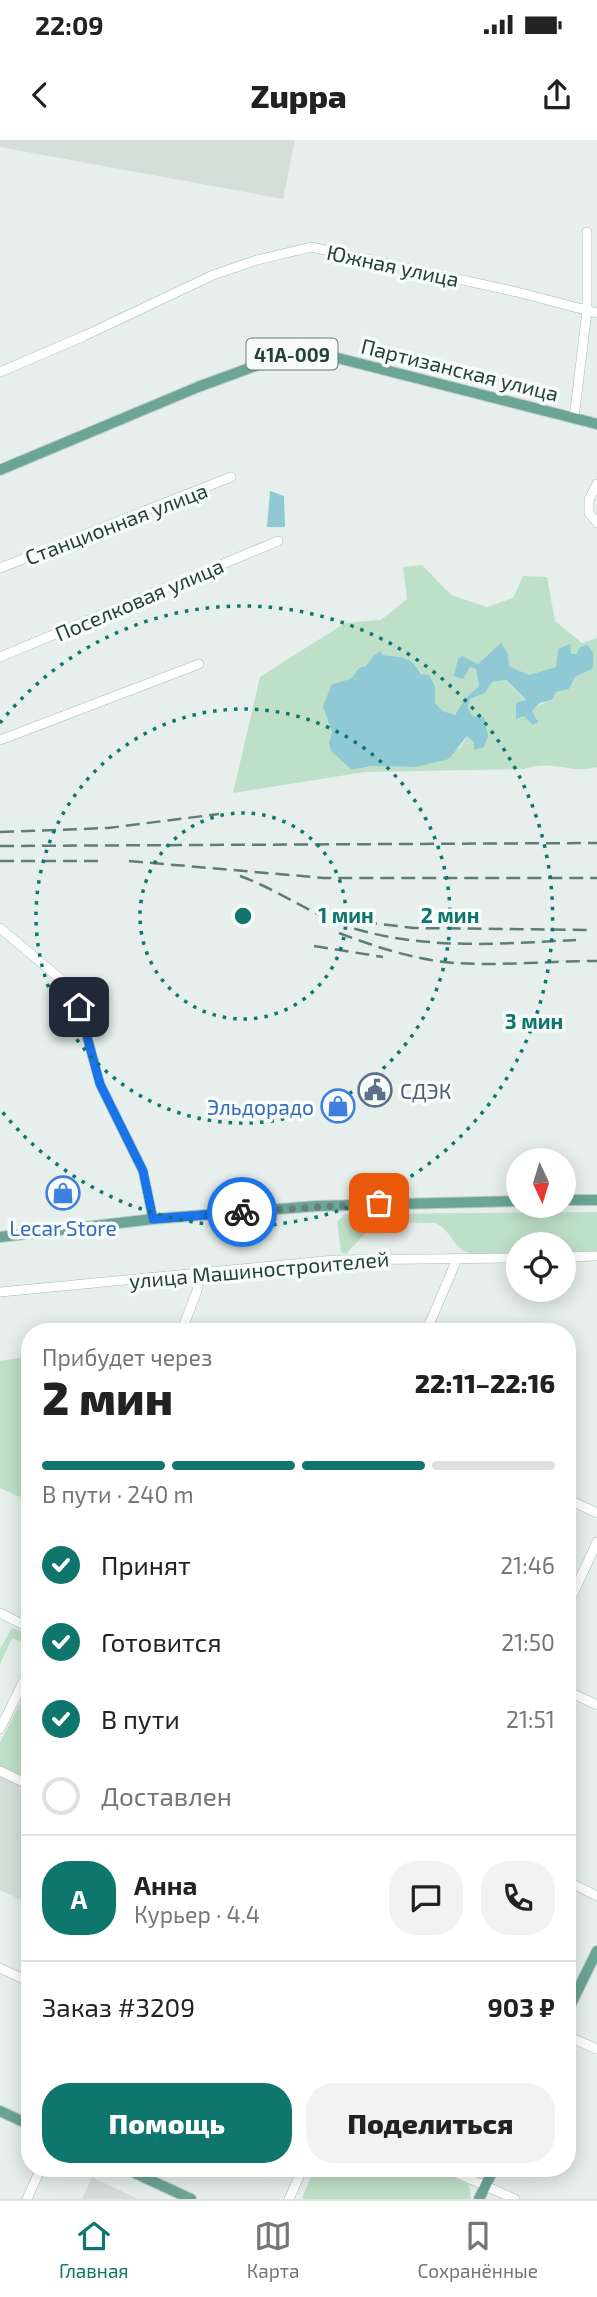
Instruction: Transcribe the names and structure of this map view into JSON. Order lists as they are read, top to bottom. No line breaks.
{"streets":{"main road":["41А-009","Партизанская улица"],"street":["Южная улица","Станционная улица","Поселковая улица","улица Машиностроителей"]},"places":{"public building":["СДЭК"],"shop":["Эльдорадо","Lecar Store"]},"north":"bottom","page":{"status":"22:09","header":"Zuppa","heading":["2 мин","Прибудет через","22:11–22:16"],"panel":["Анна","Курьер · 4.4","Заказ #3209","903 ₽"],"bar":"В пути · 240 m","list":[["Принят","21:46"],["Готовится","21:50"],["В пути","21:51"],"Доставлен"],"round":"А","buttons":["Помощь","Поделиться"],"tabs":["Главная","Карта","Сохранённые"]},"rings":["1 мин","2 мин","3 мин"]}
